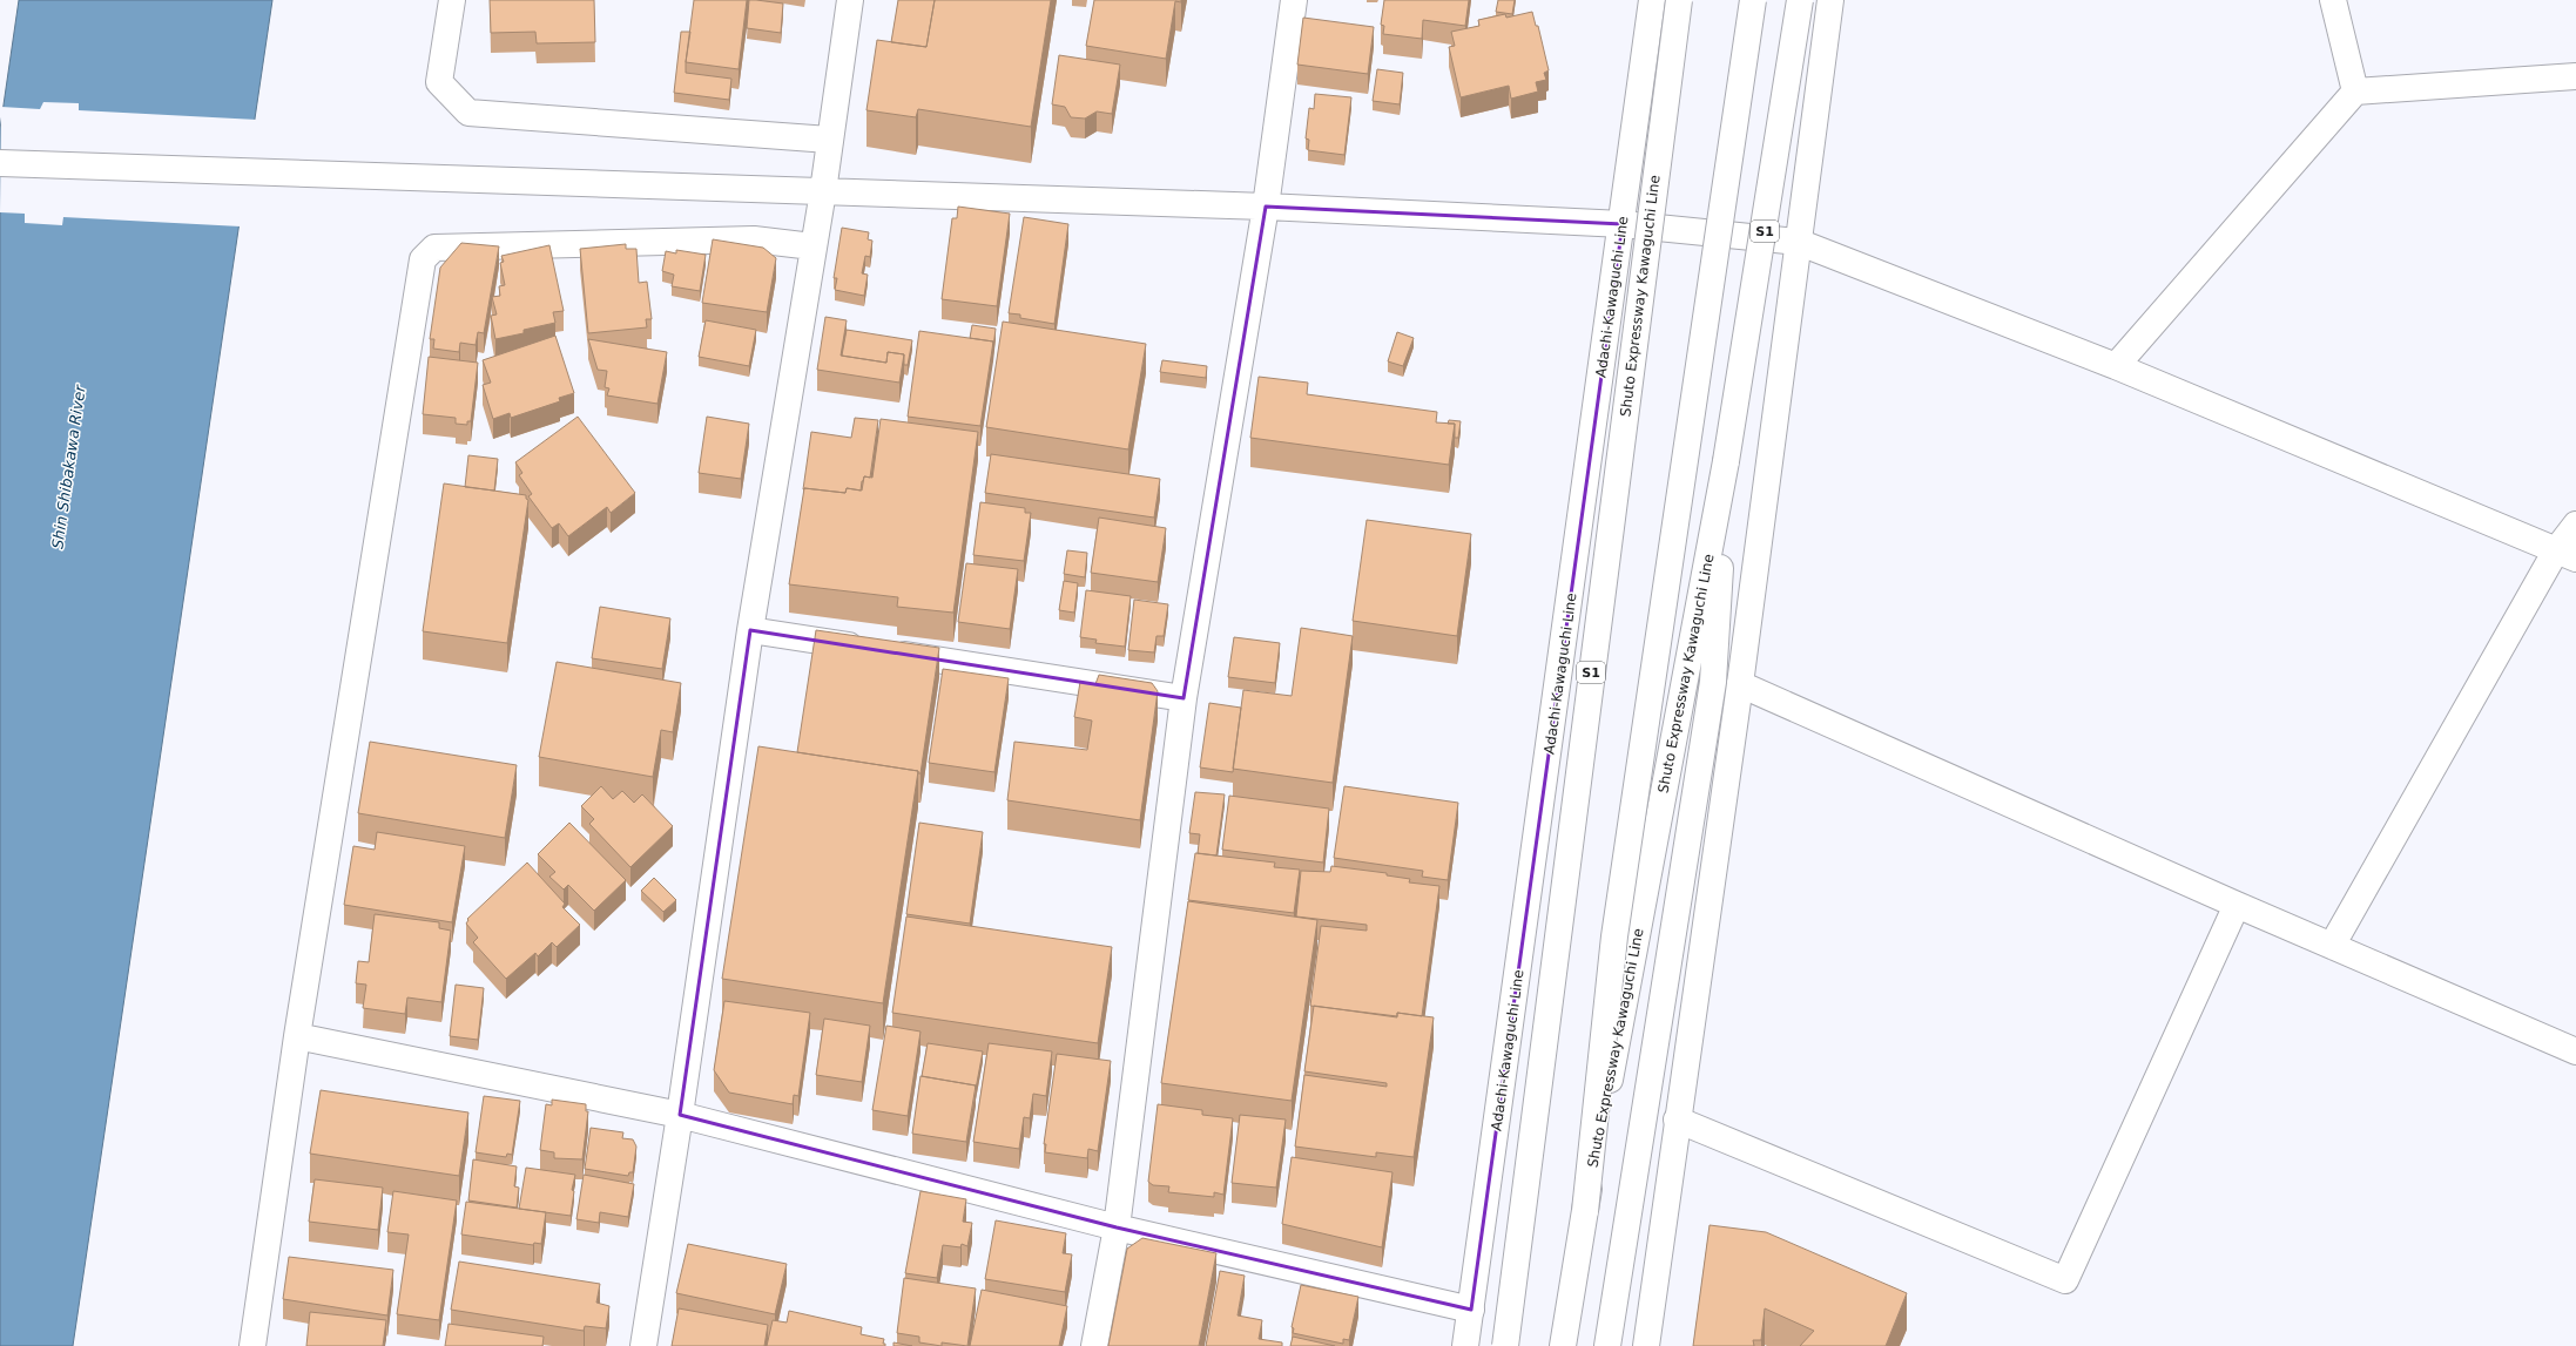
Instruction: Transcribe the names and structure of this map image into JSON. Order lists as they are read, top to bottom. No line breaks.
{"streets":{"main road":["S1","Shuto Expressway Kawaguchi Line","Adachi-Kawaguchi Line"]},"crossings":[["S1","Shuto Expressway Kawaguchi Line"]],"water":["Shin Shibakawa River"]}
